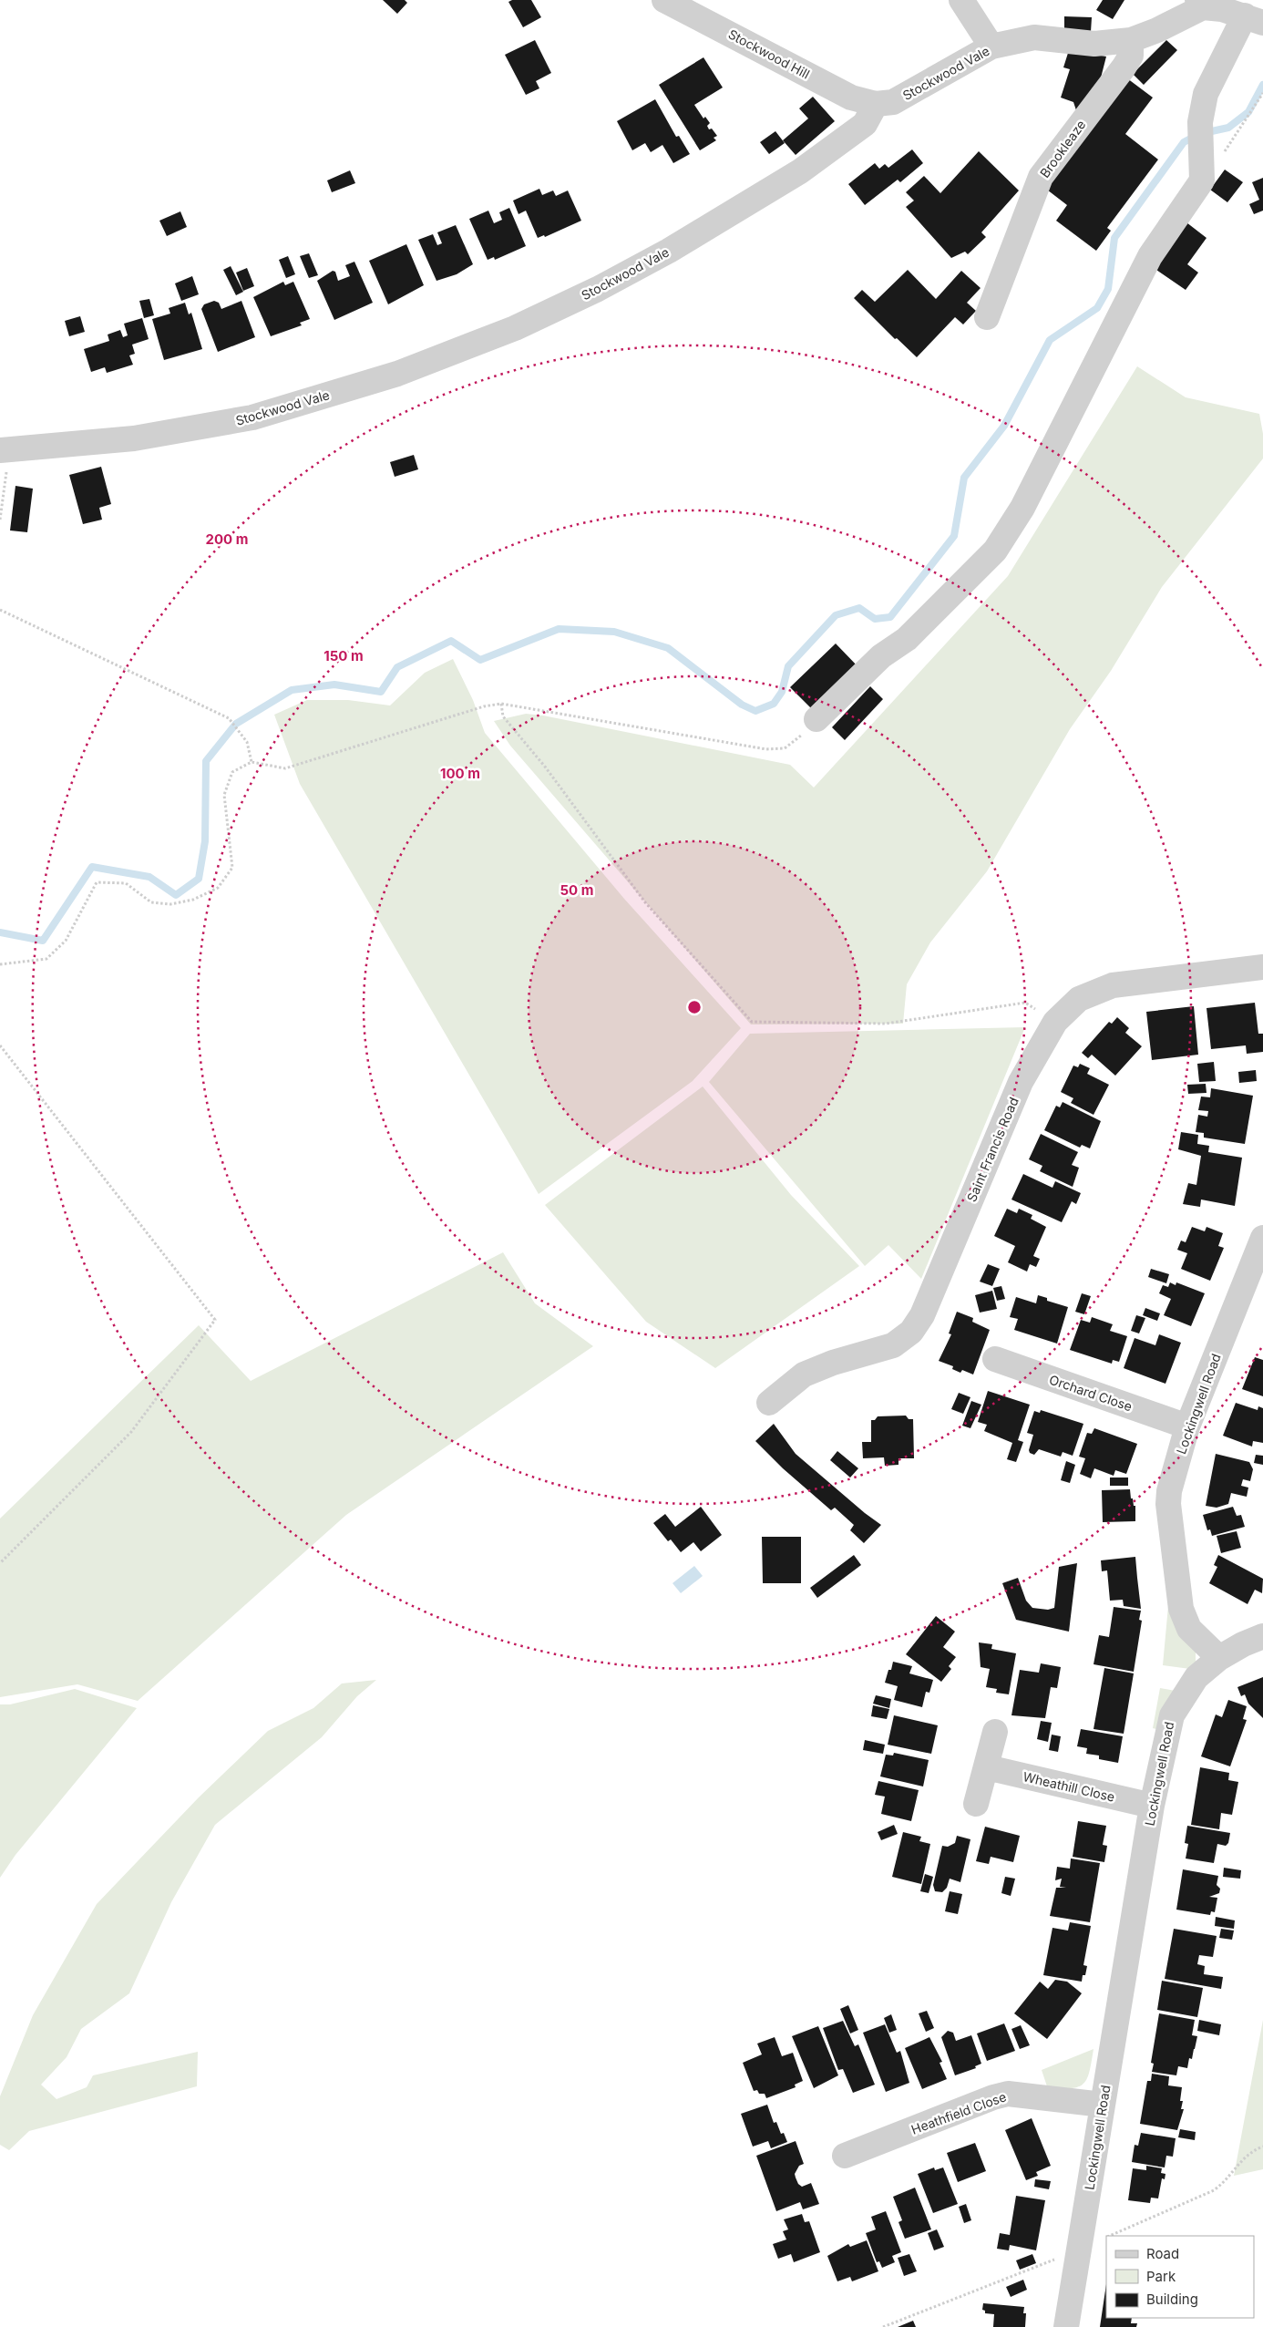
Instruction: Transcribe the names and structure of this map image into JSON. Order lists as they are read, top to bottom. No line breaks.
{"streets":{"street":["Stockwood Hill","Stockwood Vale","Brookleaze","Saint Francis Road","Orchard Close","Lockingwell Road","Wheathill Close","Heathfield Close"]},"crossings":[["Stockwood Hill","Stockwood Vale"],["Stockwood Vale","Brookleaze"],["Orchard Close","Lockingwell Road"],["Lockingwell Road","Wheathill Close"],["Lockingwell Road","Heathfield Close"]],"legend":["Road","Park","Building"],"rings":["200 m","150 m","100 m","50 m"]}
